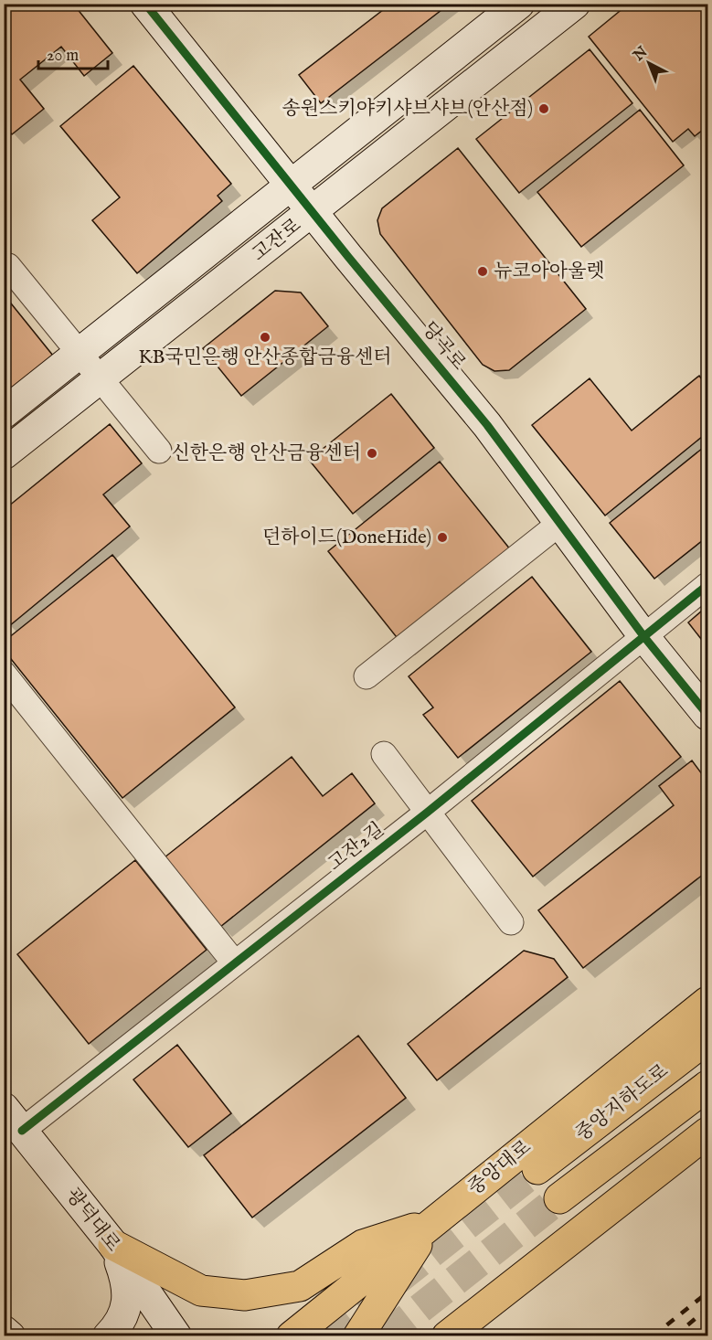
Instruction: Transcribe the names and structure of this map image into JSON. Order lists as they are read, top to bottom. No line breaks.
{"streets":{"main road":["중앙지하도로","중앙대로"],"street":["고잔로","당곡로","고잔2길","광덕대로"]},"crossings":[["고잔로","당곡로"],["당곡로","고잔2길"],["고잔2길","광덕대로"]],"places":["송원스키야키샤브샤브(안산점)","뉴코아아울렛","KB국민은행 안산종합금융센터","신한은행 안산금융센터","던하이드(DoneHide)"],"scale_bar":"20 m","north":"top left"}
